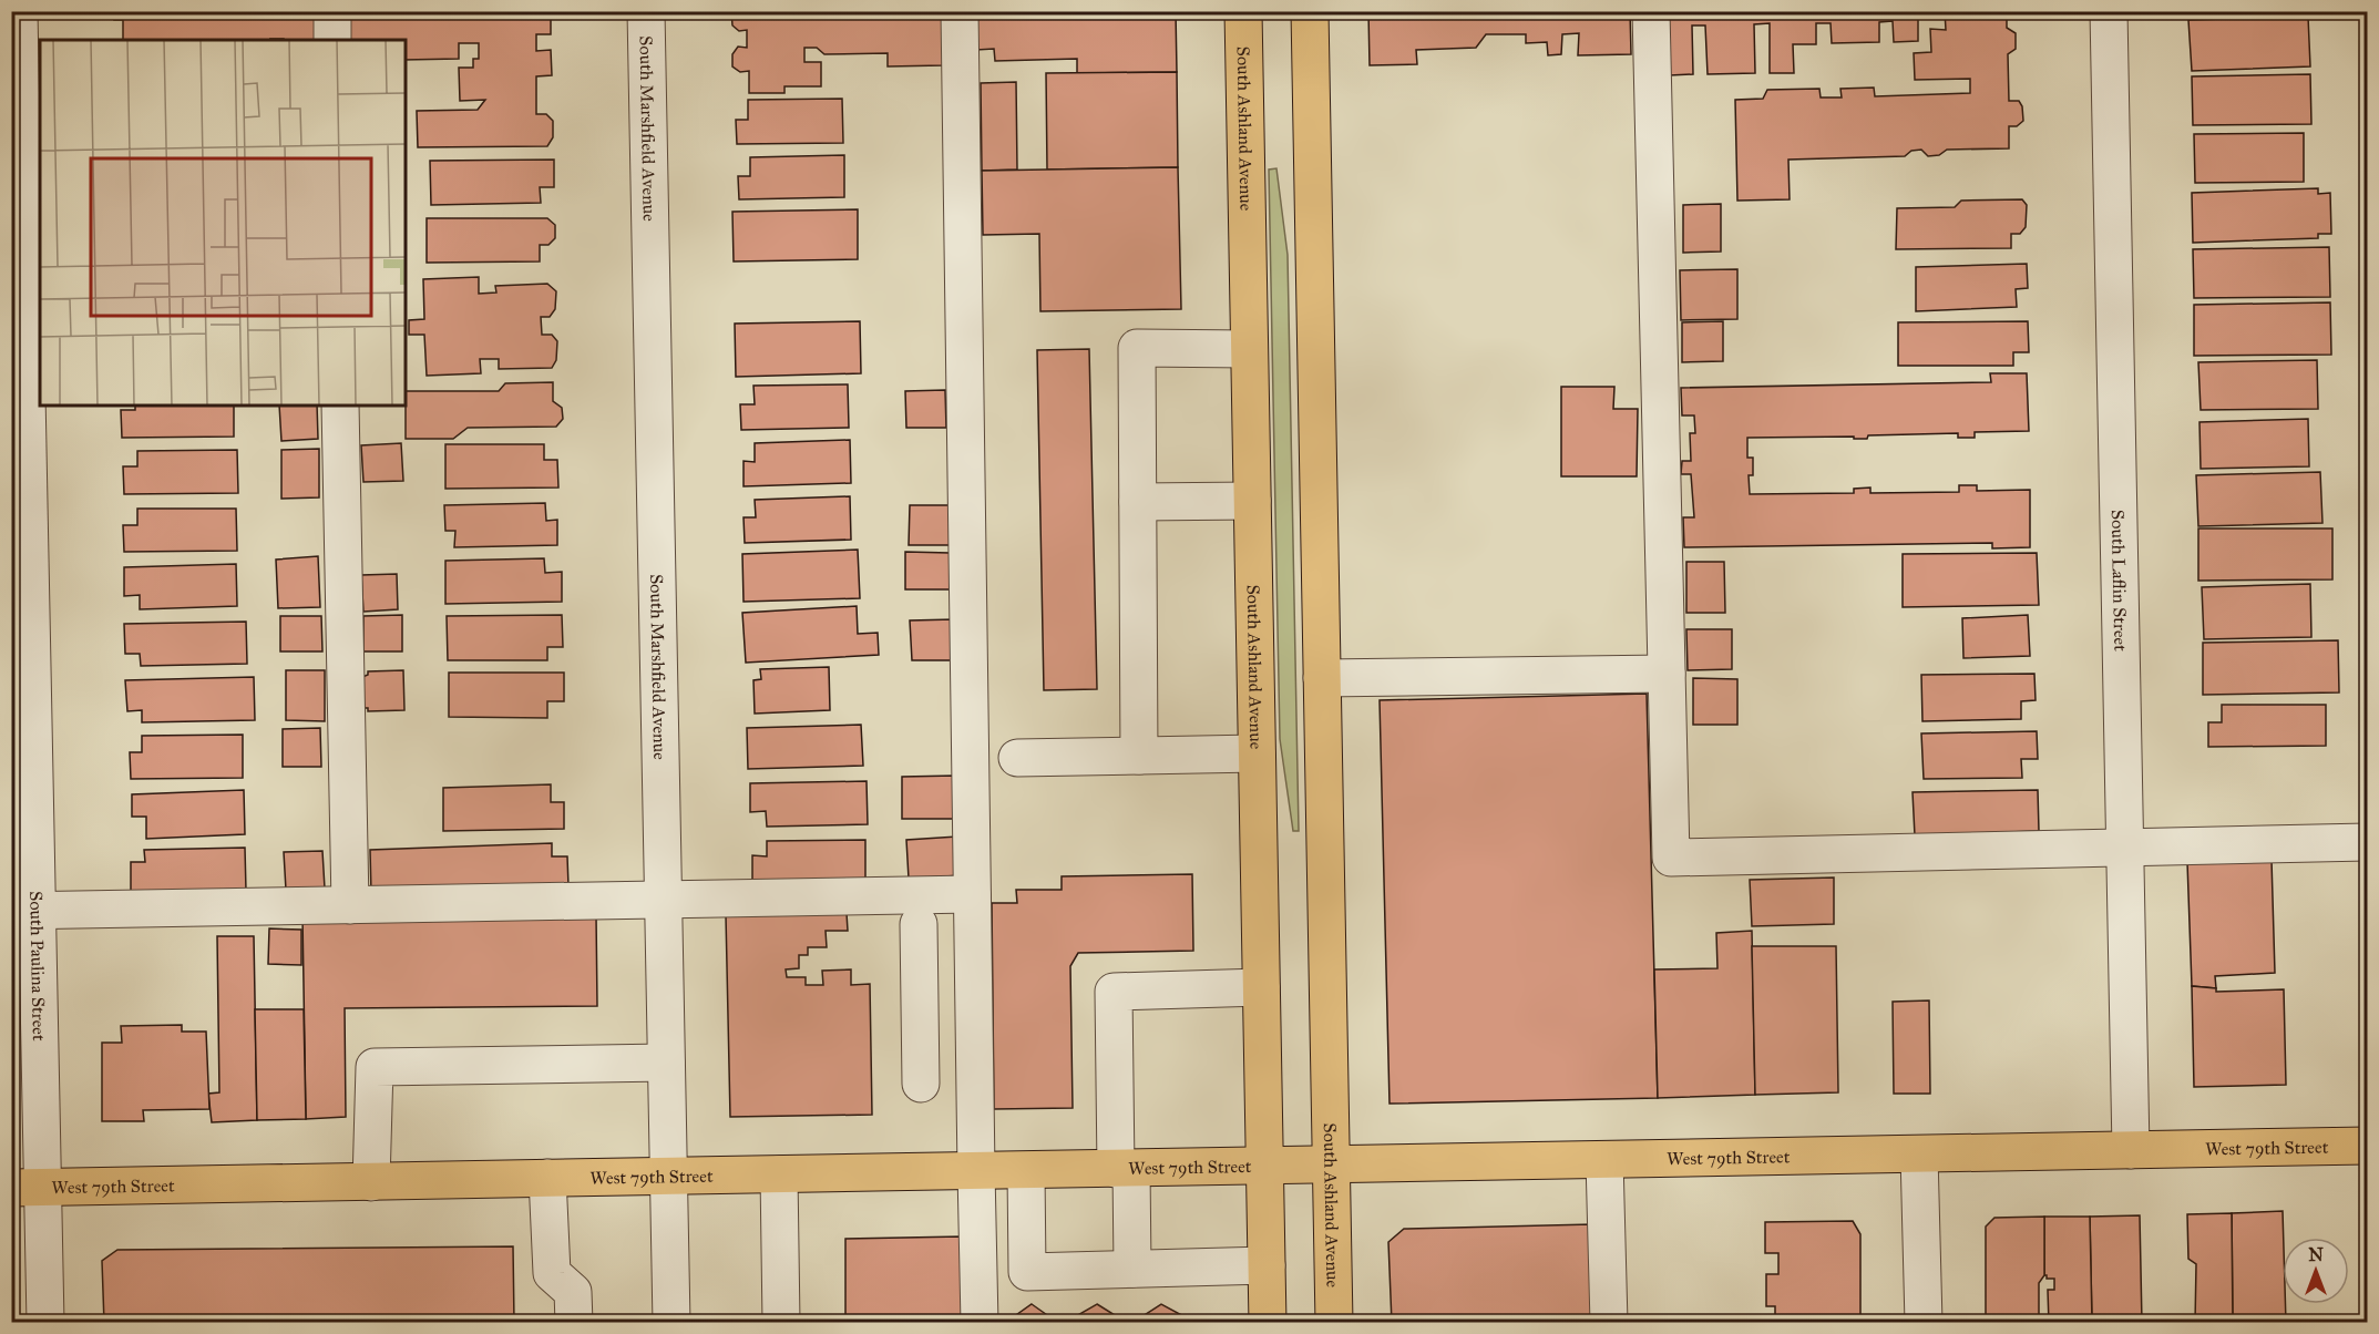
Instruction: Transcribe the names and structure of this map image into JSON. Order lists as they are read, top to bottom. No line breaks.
{"streets":{"main road":["South Ashland Avenue","West 79th Street"],"street":["South Marshfield Avenue","South Laflin Street","South Paulina Street"]},"crossings":[["South Marshfield Avenue","West 79th Street"],["South Ashland Avenue","West 79th Street"],["South Laflin Street","West 79th Street"],["South Paulina Street","West 79th Street"]],"north":"top"}
